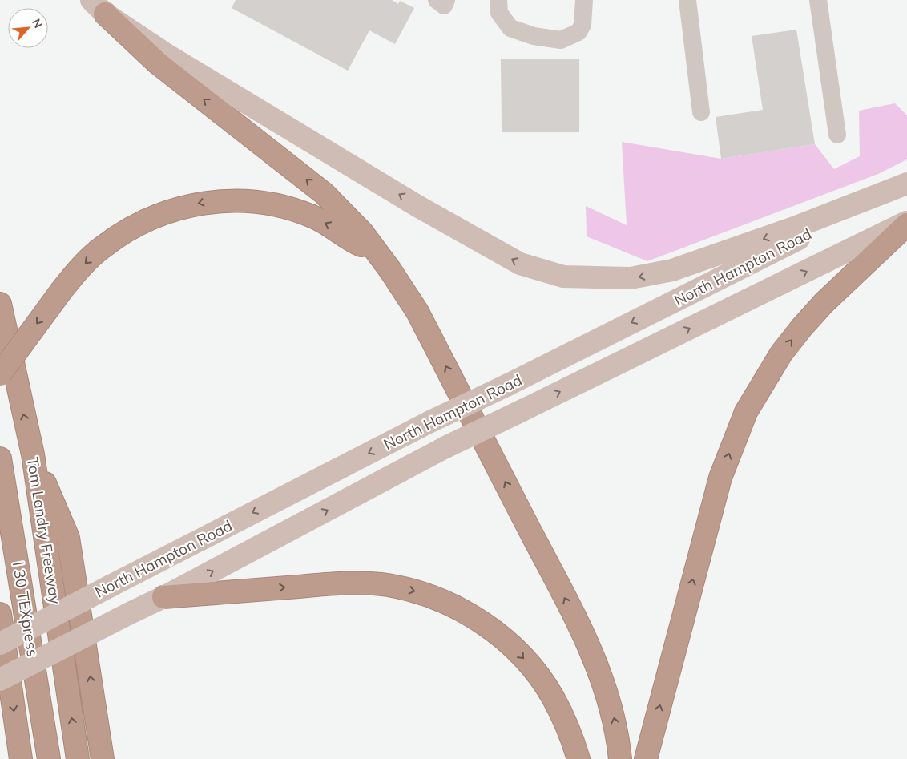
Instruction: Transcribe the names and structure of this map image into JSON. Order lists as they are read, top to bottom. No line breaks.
{"streets":{"highway":["Tom Landry Freeway","I 30 TEXpress"],"main road":["North Hampton Road"]},"north":"top right"}
